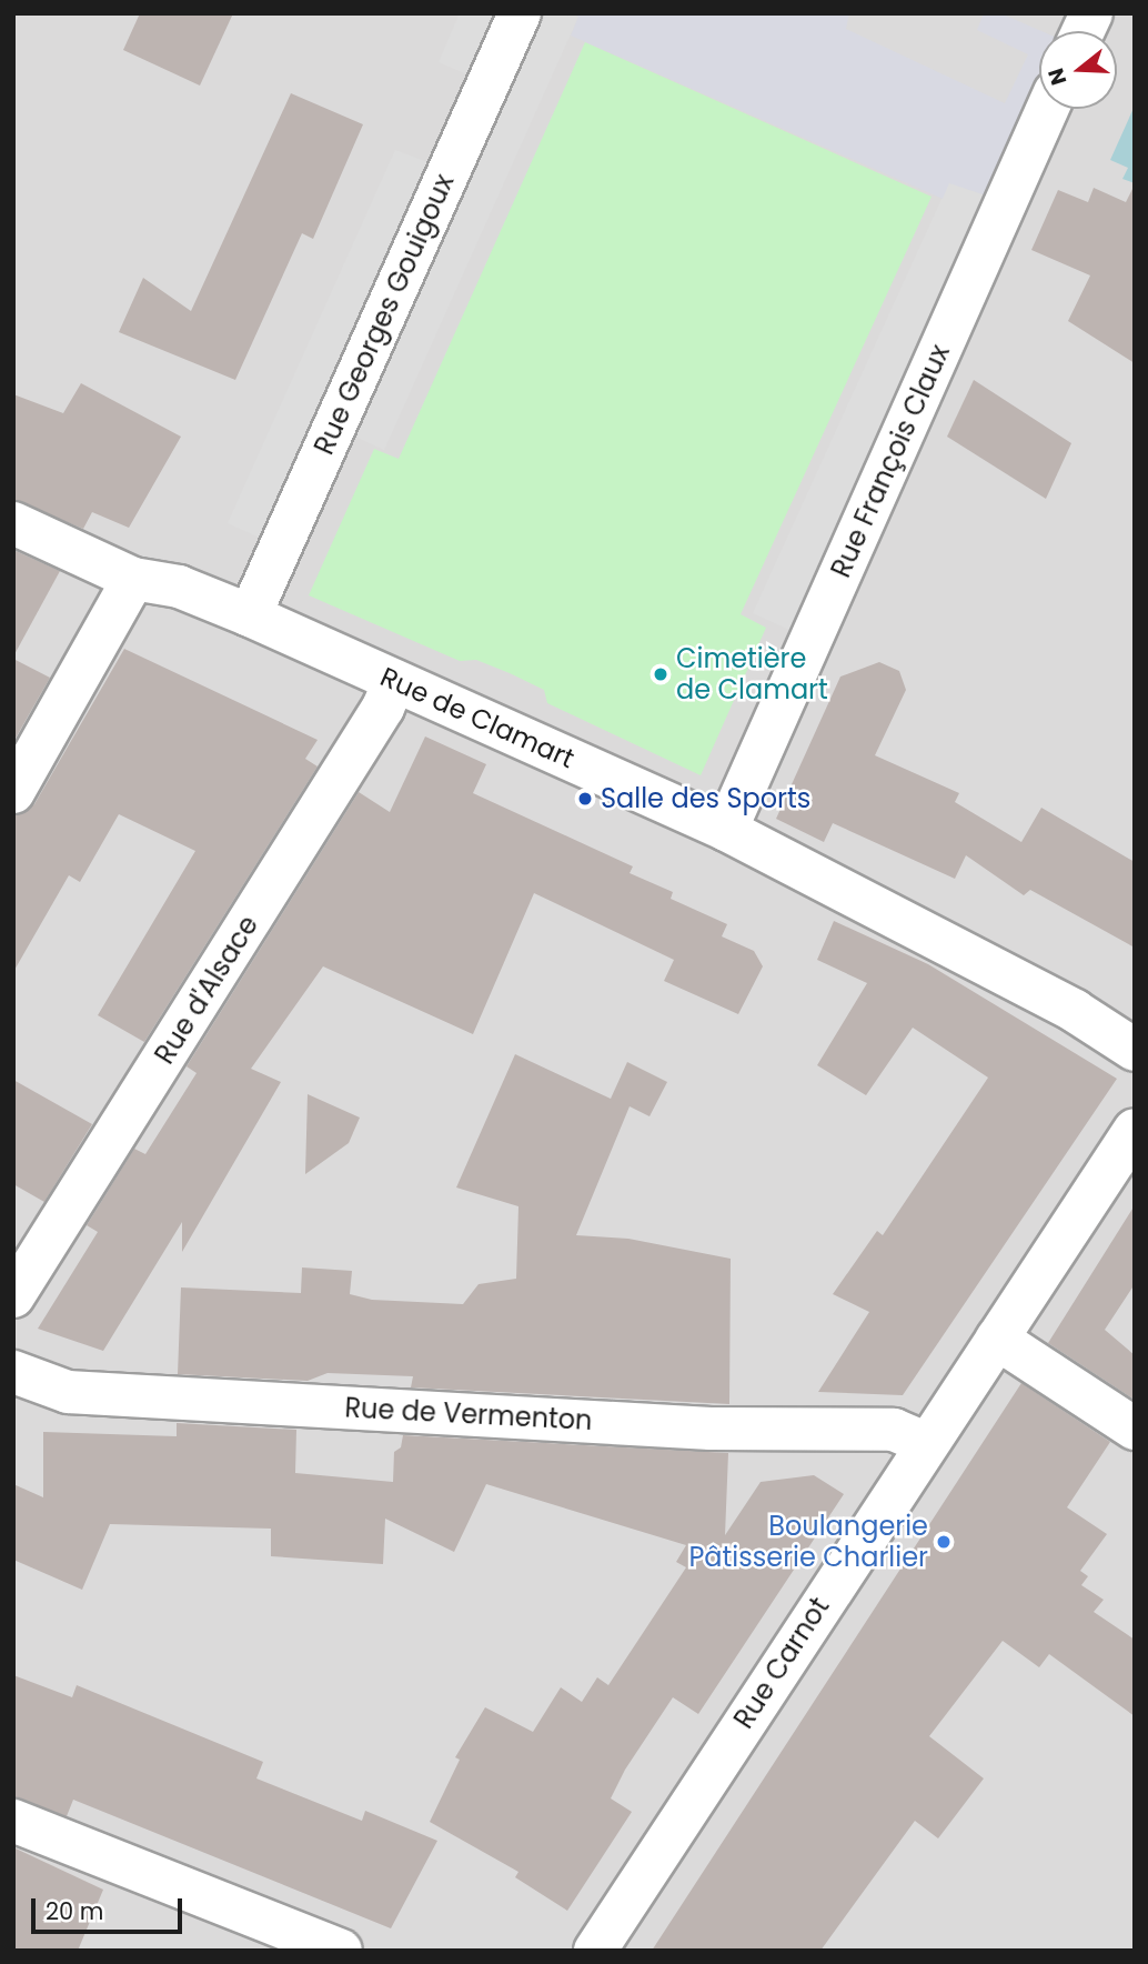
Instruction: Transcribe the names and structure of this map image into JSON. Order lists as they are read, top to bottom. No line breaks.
{"streets":{"street":["Rue Georges Gouigoux","Rue François Claux","Rue de Clamart","Rue d'Alsace","Rue de Vermenton","Rue Carnot"]},"crossings":[["Rue Georges Gouigoux","Rue de Clamart"],["Rue François Claux","Rue de Clamart"],["Rue de Clamart","Rue d'Alsace"],["Rue de Vermenton","Rue Carnot"]],"places":["Cimetière de Clamart","Salle des Sports","Boulangerie Pâtisserie Charlier"],"scale_bar":"20 m","north":"left"}
